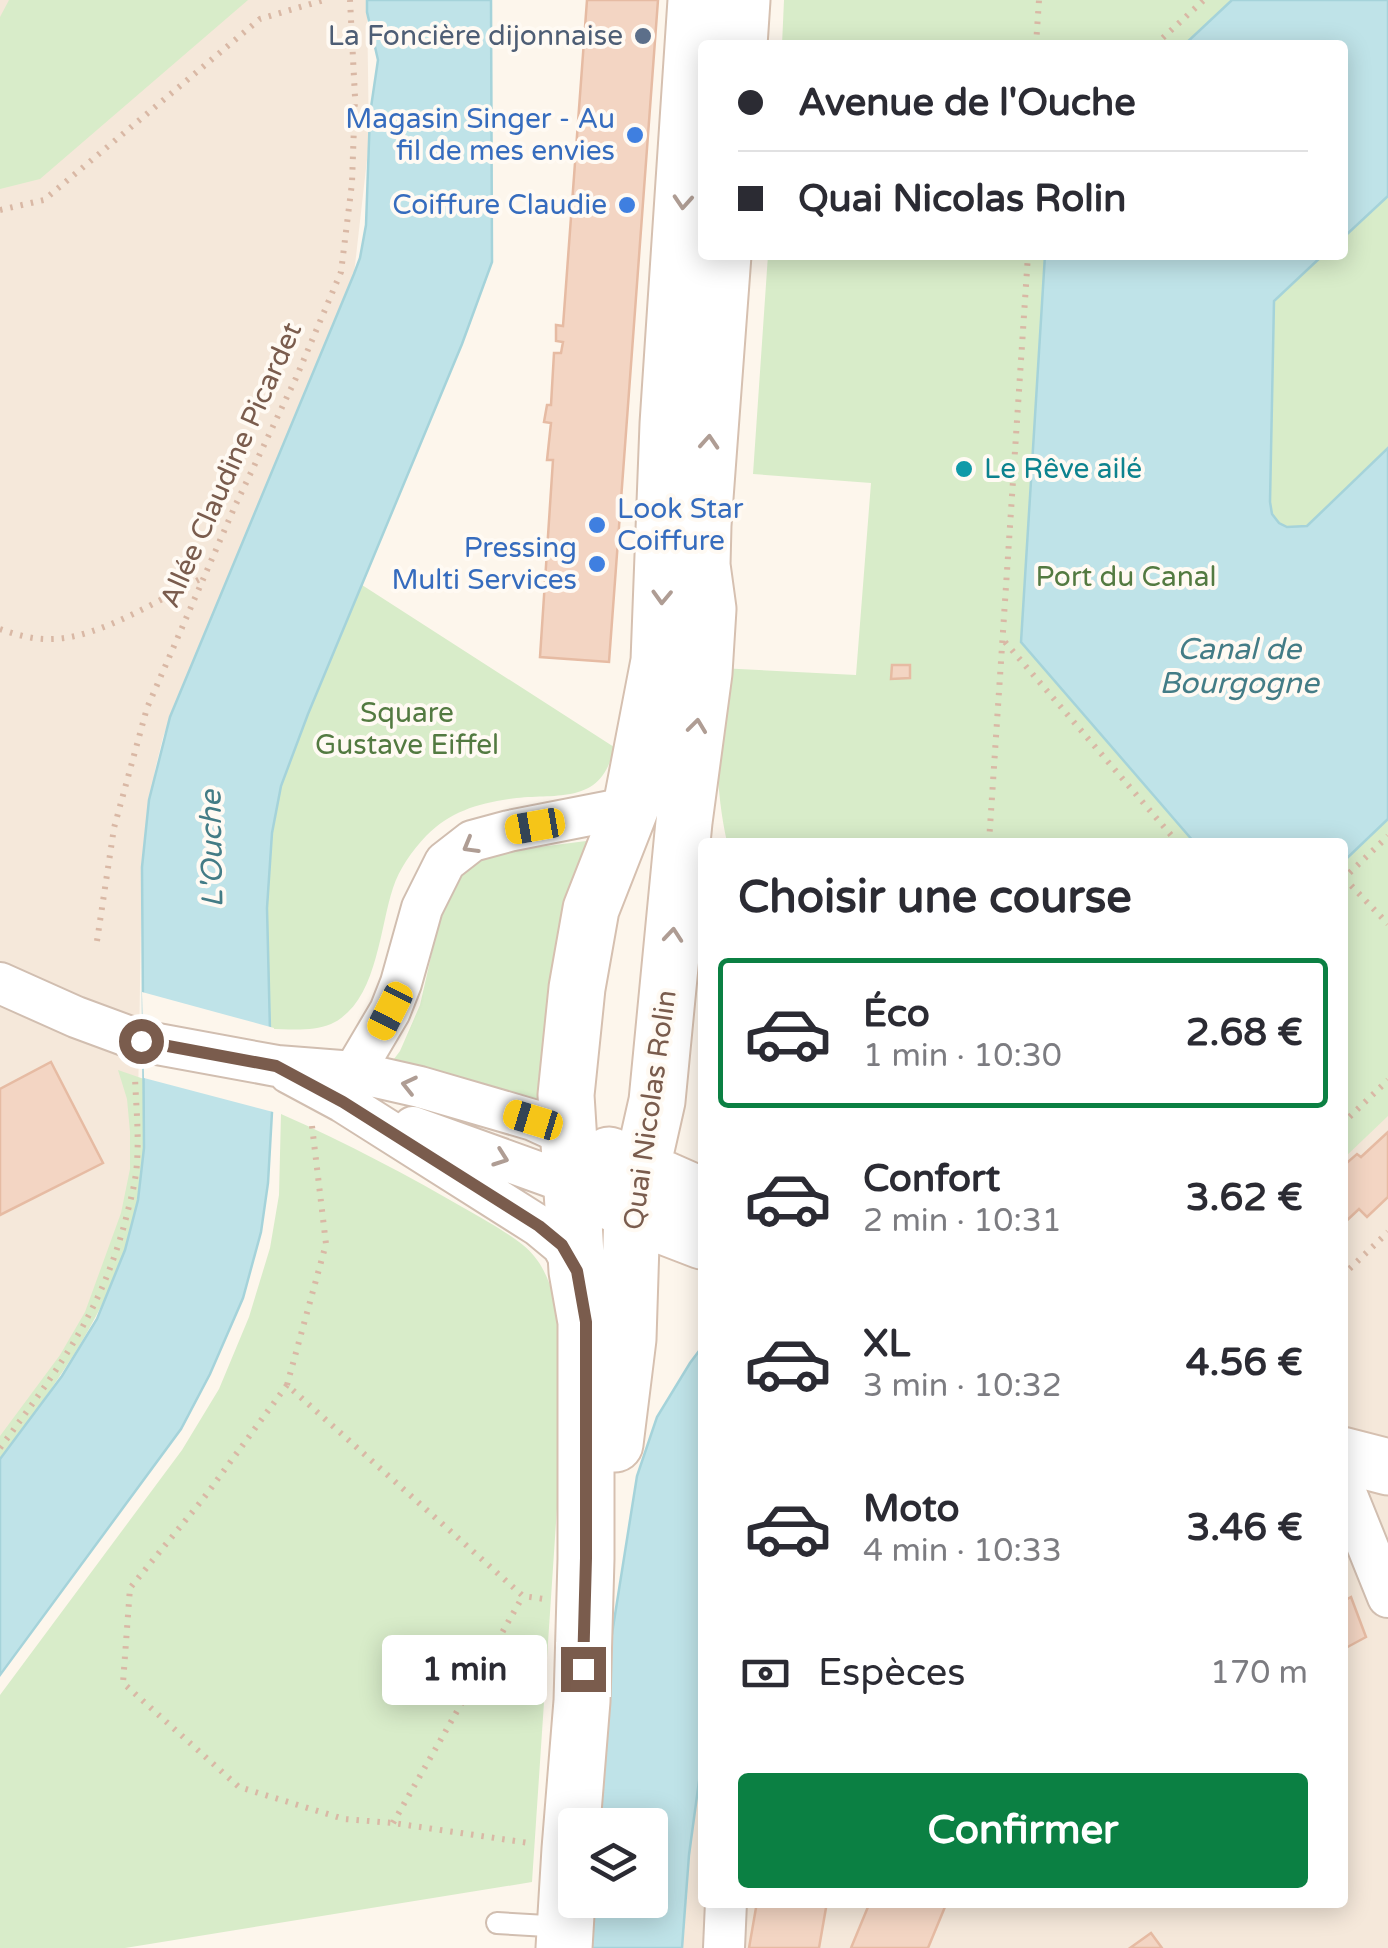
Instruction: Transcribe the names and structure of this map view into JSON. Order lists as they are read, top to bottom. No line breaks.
{"streets":{"main road":["Quai Nicolas Rolin"],"path":["Allée Claudine Picardet"]},"water":["Canal de Bourgogne","L'Ouche"],"parks":["Port du Canal","Square Gustave Eiffel"],"places":["La Foncière dijonnaise","Magasin Singer - Au fil de mes envies","Coiffure Claudie","Le Rêve ailé","Look Star Coiffure","Pressing Multi Services"],"page":{"banner":["Avenue de l'Ouche","Quai Nicolas Rolin"],"heading":"Choisir une course","list":[{"name":"Éco","note":"1 min · 10:30","value":"2.68 €"},{"name":"Confort","note":"2 min · 10:31","value":"3.62 €"},{"name":"XL","note":"3 min · 10:32","value":"4.56 €"},{"name":"Moto","note":"4 min · 10:33","value":"3.46 €"}],"pay":["Espèces","170 m"],"bubble":"1 min","buttons":"Confirmer"}}
